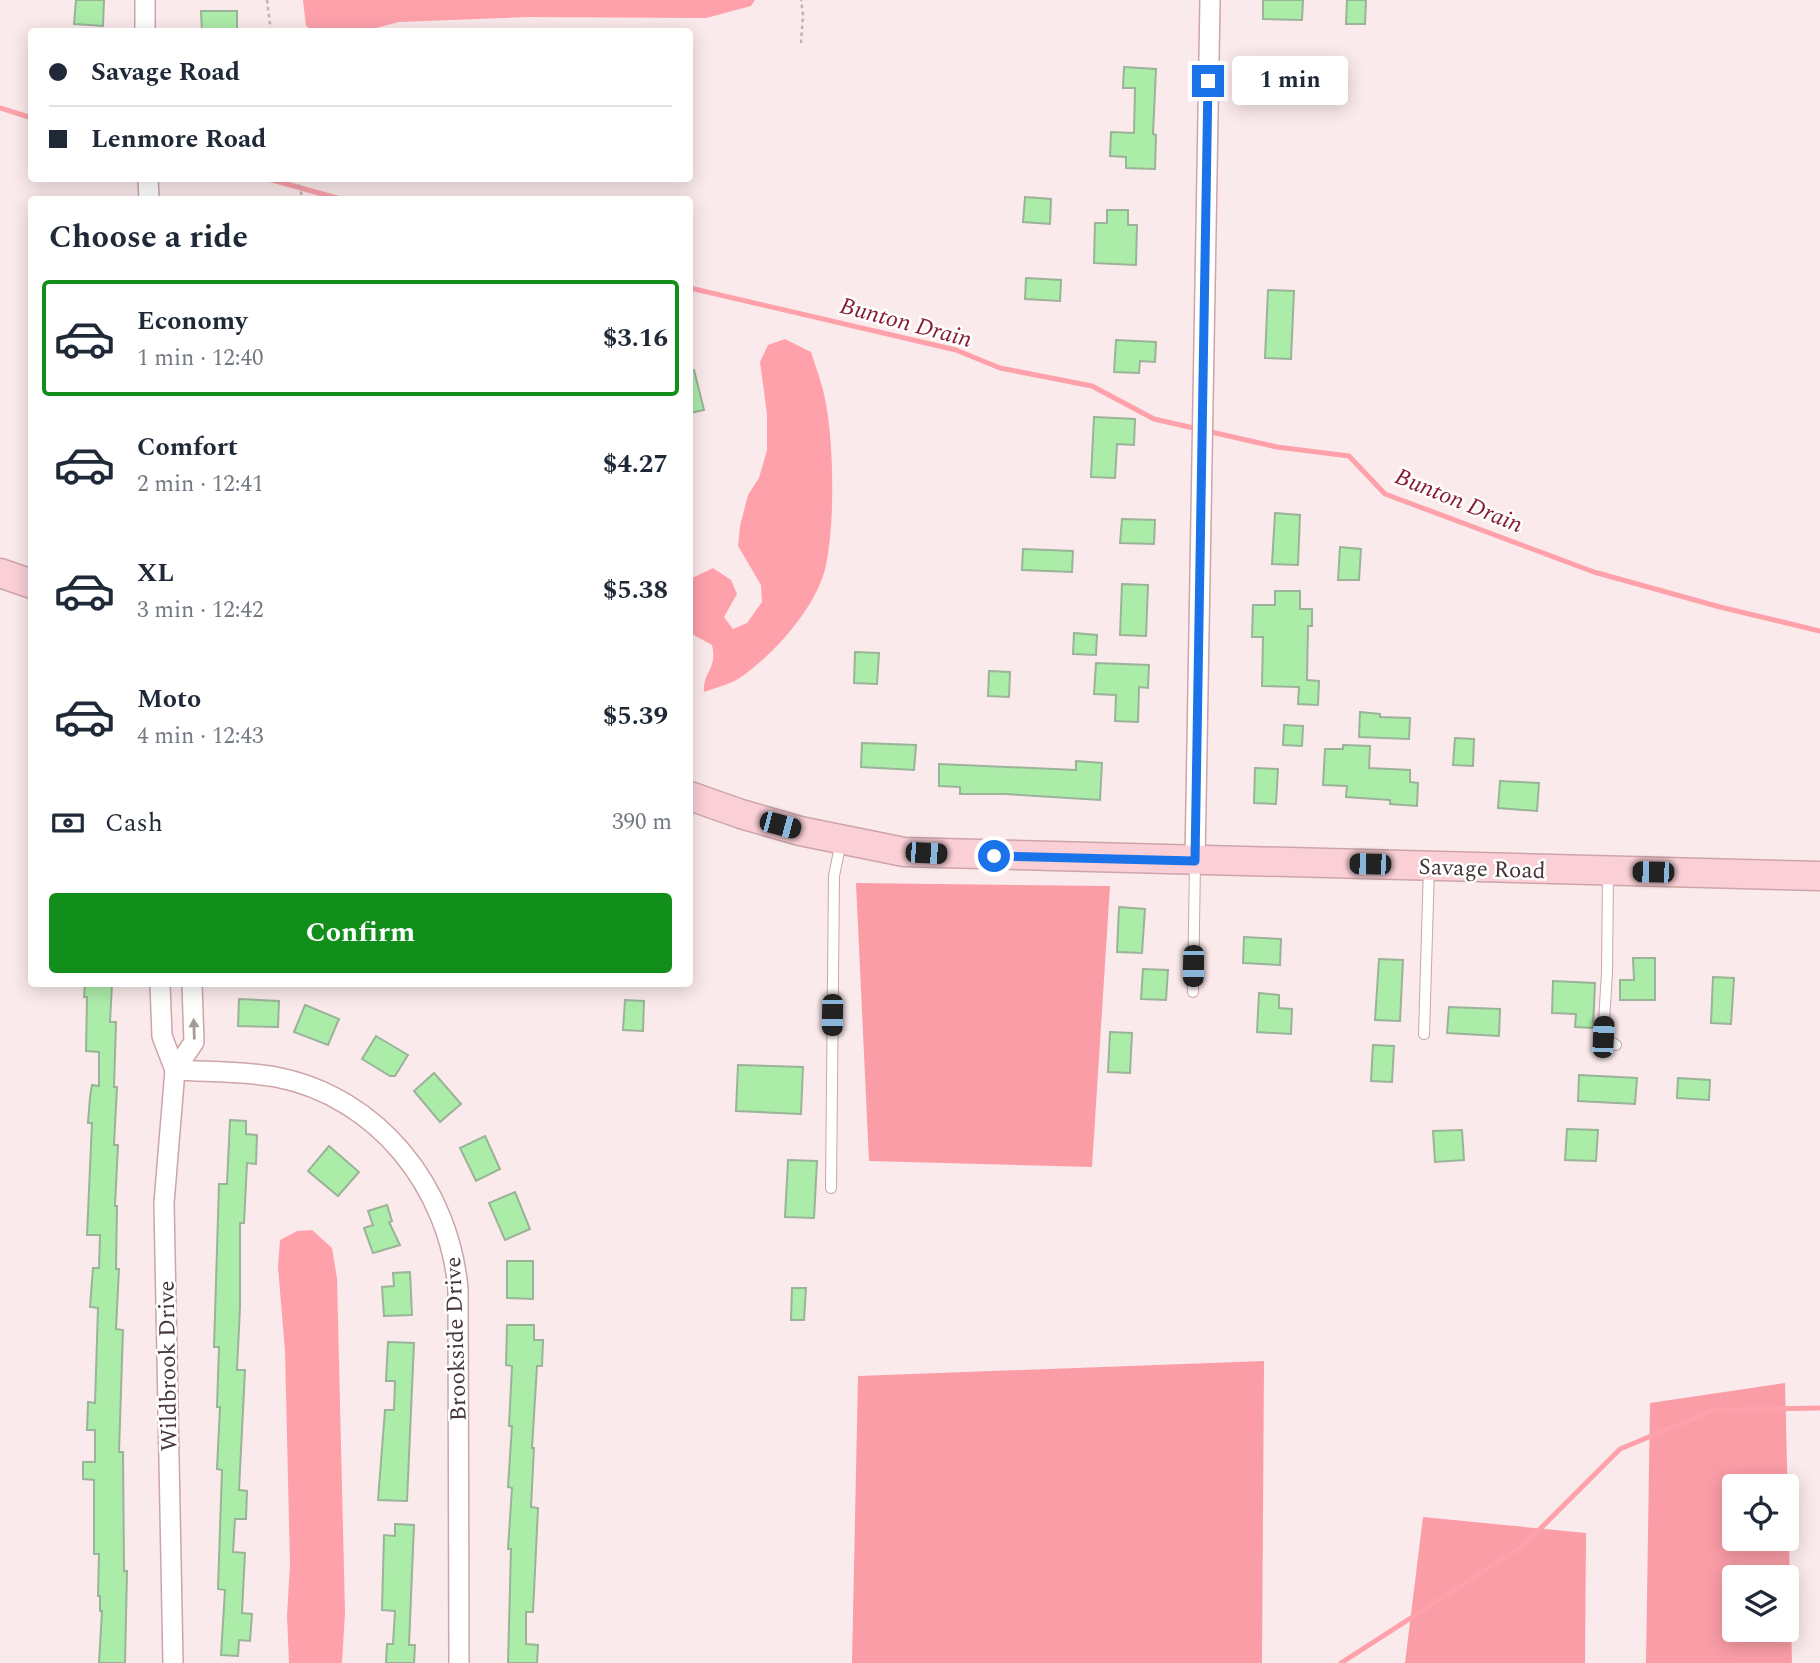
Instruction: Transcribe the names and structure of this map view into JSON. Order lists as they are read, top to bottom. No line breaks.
{"streets":{"street":["Savage Road","Brookside Drive","Wildbrook Drive"]},"crossings":[["Brookside Drive","Wildbrook Drive"]],"water":["Bunton Drain"],"page":{"banner":["Savage Road","Lenmore Road"],"bubble":"1 min","heading":"Choose a ride","list":[{"name":"Economy","note":"1 min · 12:40","value":"$3.16"},{"name":"Comfort","note":"2 min · 12:41","value":"$4.27"},{"name":"XL","note":"3 min · 12:42","value":"$5.38"},{"name":"Moto","note":"4 min · 12:43","value":"$5.39"}],"pay":["Cash","390 m"],"buttons":"Confirm"}}
